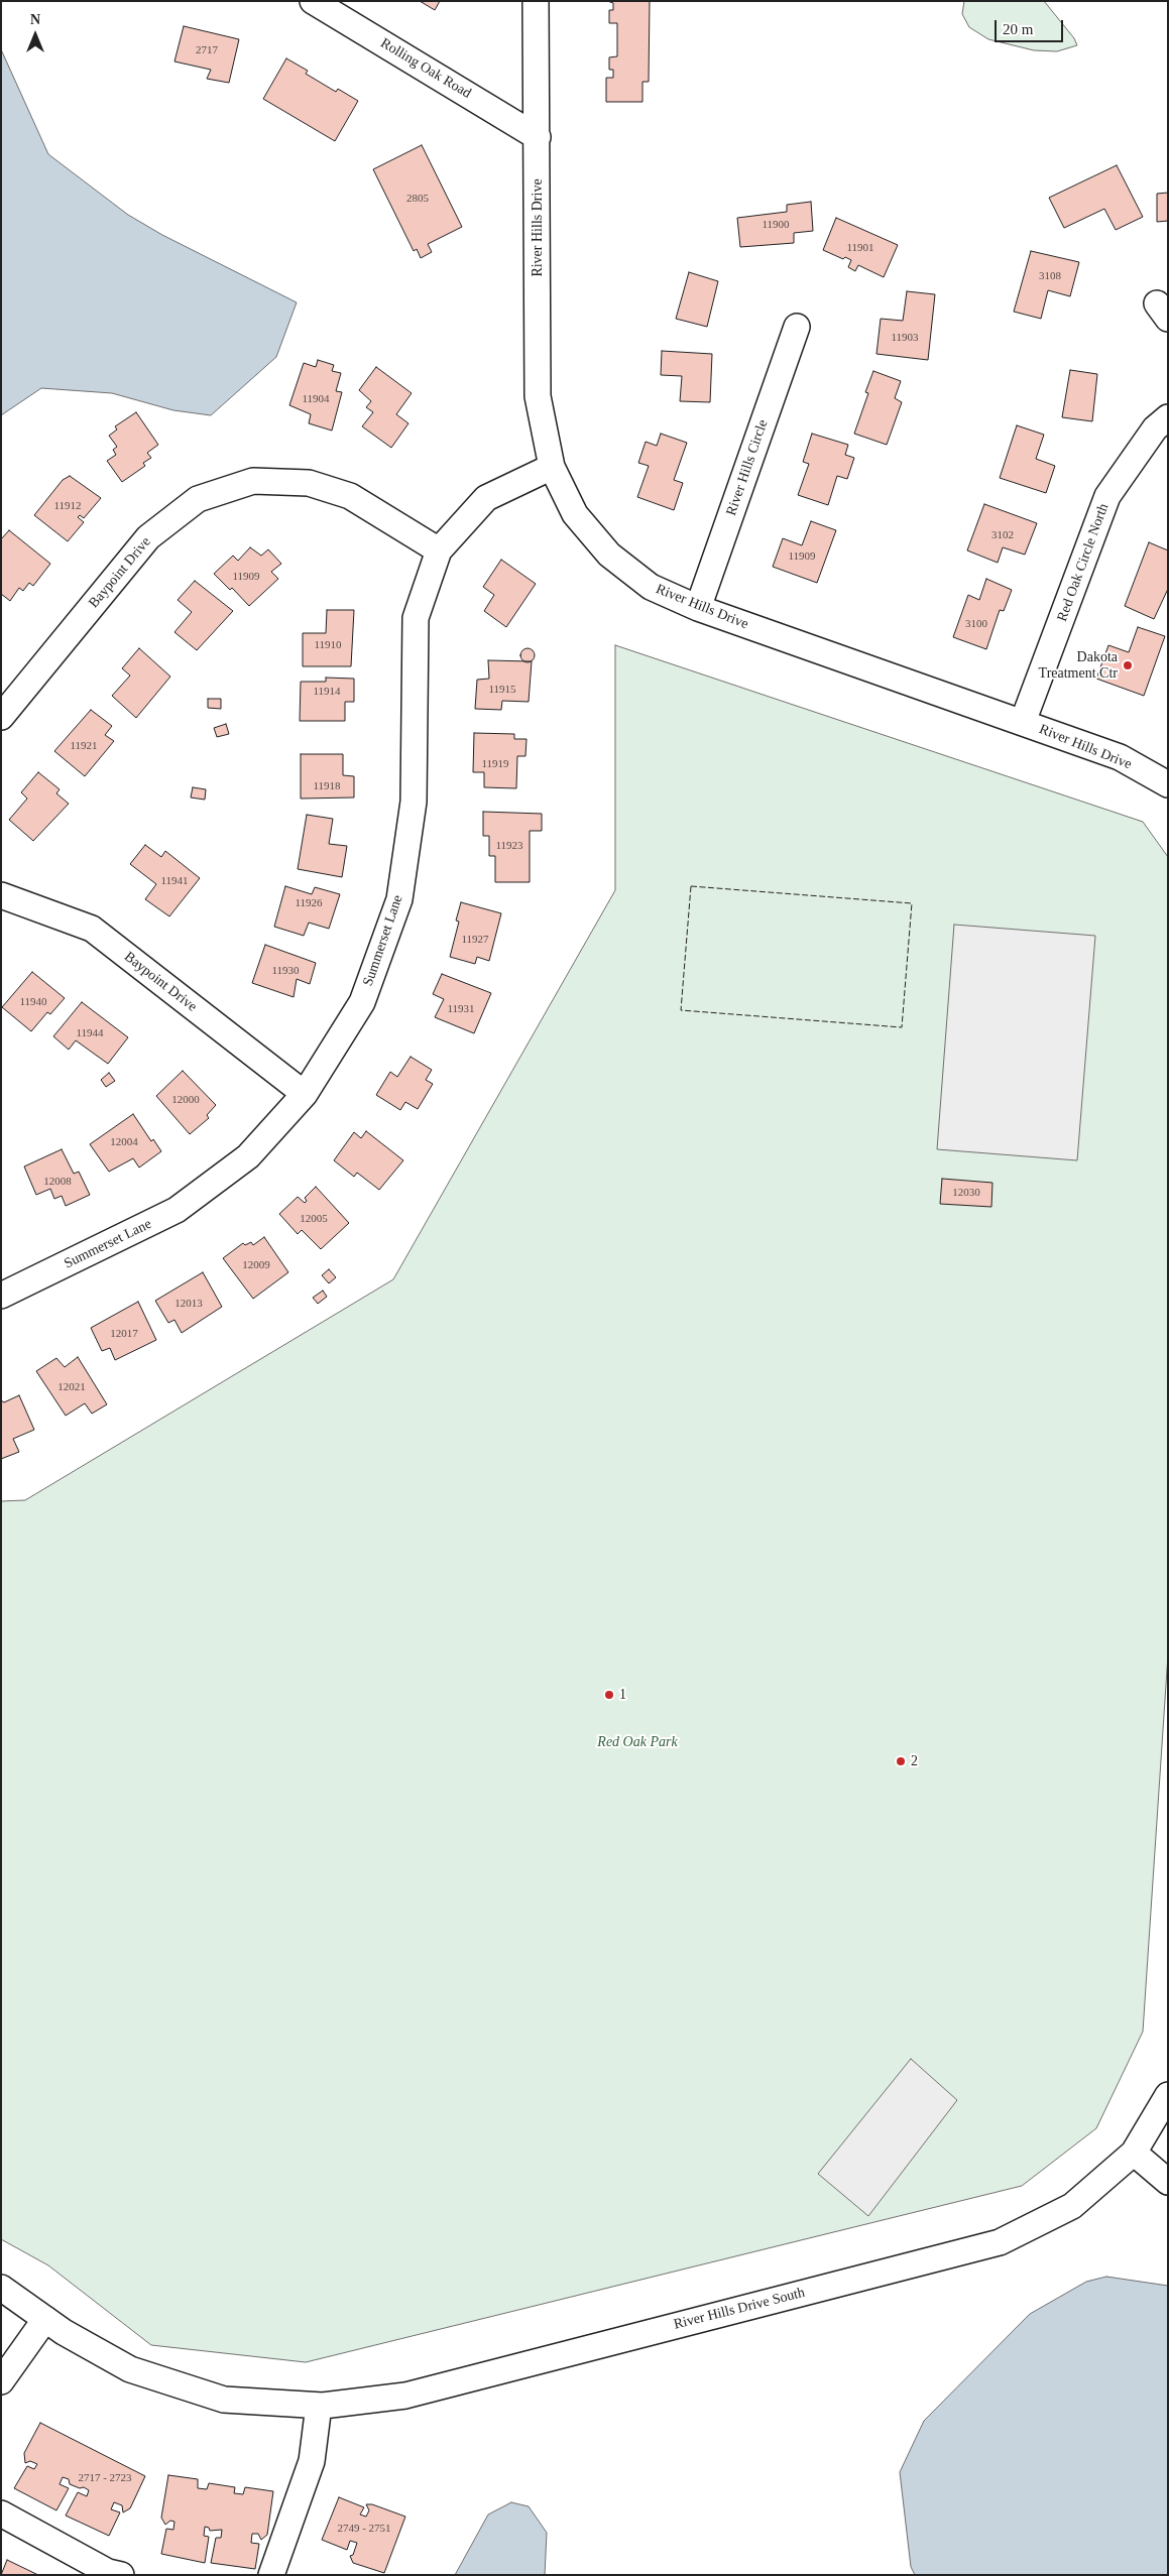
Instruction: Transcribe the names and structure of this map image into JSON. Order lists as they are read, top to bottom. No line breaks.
{"streets":{"street":["Rolling Oak Road","River Hills Drive","River Hills Circle","Red Oak Circle North","Baypoint Drive","Summerset Lane","River Hills Drive South"]},"crossings":[["Rolling Oak Road","River Hills Drive"],["River Hills Drive","River Hills Circle"],["River Hills Drive","Red Oak Circle North"],["River Hills Drive","Summerset Lane"],["Baypoint Drive","Summerset Lane"]],"parks":["Red Oak Park"],"places":["Dakota Treatment Ctr","1","2"],"house_numbers":["2717","2805","11900","11901","3108","11903","11904","11912","3102","11909","11909","3100","11910","11915","11914","11921","11919","11918","11923","11941","11926","11927","11930","11940","11931","11944","12000","12004","12008","12030","12005","12009","12013","12017","12021","2717 - 2723","2749 - 2751"],"scale_bar":"20 m","north":"top"}
